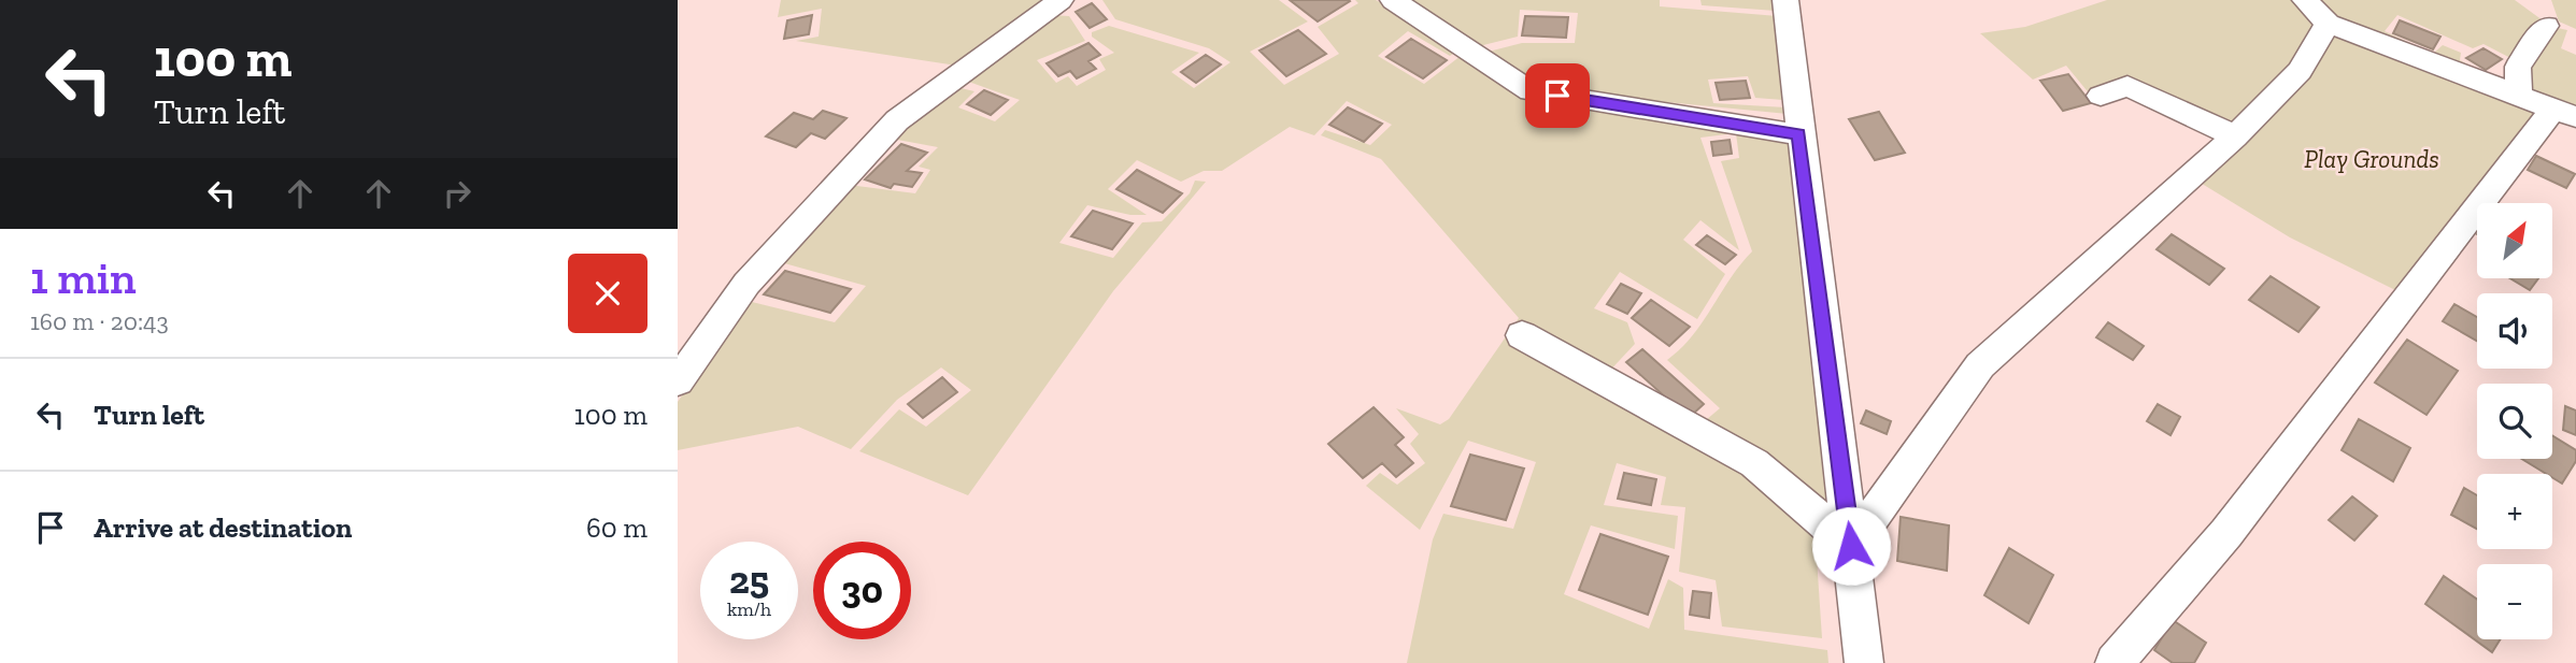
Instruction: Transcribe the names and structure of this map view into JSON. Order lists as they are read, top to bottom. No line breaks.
{"parks":["Play Grounds"],"north":"top right","page":{"turn":["100 m","Turn left"],"map_buttons":["+","−"],"heading":["1 min","160 m · 20:43"],"list":[{"name":"Turn left","value":"100 m"},{"name":"Arrive at destination","value":"60 m"}],"speed":"25 km/h","limit":"30"}}
